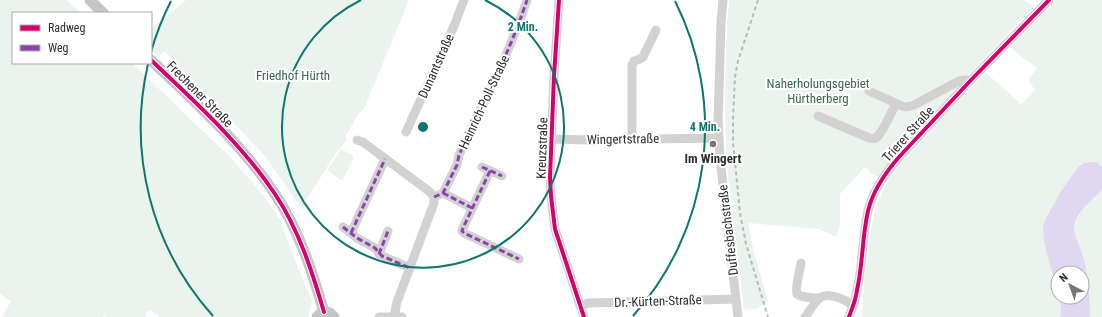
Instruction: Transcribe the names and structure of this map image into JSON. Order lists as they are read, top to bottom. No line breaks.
{"streets":{"main road":["Frechener Straße"],"street":["Dunantstraße","Heinrich-Poll-Straße","Trierer Straße","Wingertstraße","Kreuzstraße","Duffesbachstraße","Dr.-Kürten-Straße"]},"crossings":[["Wingertstraße","Kreuzstraße"],["Wingertstraße","Duffesbachstraße"],["Kreuzstraße","Dr.-Kürten-Straße"],["Duffesbachstraße","Dr.-Kürten-Straße"]],"parks":["Friedhof Hürth","Naherholungsgebiet Hürtherberg"],"places":["Im Wingert"],"legend":["Radweg","Weg"],"north":"top left","rings":["2 Min.","4 Min."]}
